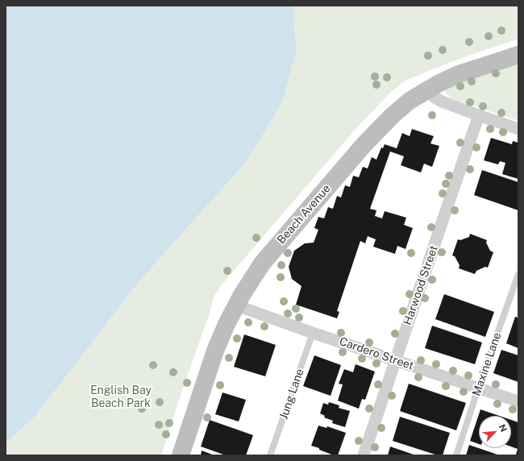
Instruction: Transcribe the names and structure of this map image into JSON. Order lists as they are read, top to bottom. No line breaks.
{"streets":{"street":["Beach Avenue","Harwood Street","Cardero Street"],"lane":["Maxine Lane","Jung Lane"]},"crossings":[["Beach Avenue","Cardero Street"],["Harwood Street","Cardero Street"],["Cardero Street","Maxine Lane"],["Cardero Street","Jung Lane"]],"parks":["English Bay Beach Park"],"north":"top right"}
